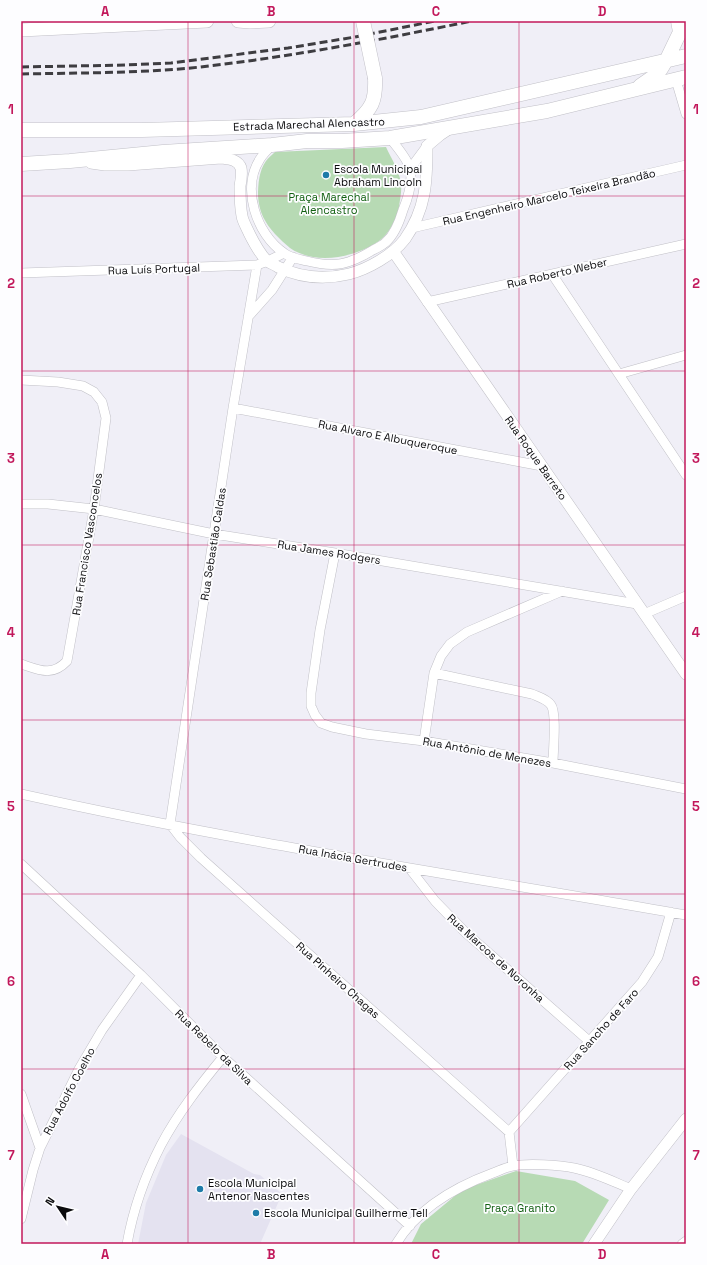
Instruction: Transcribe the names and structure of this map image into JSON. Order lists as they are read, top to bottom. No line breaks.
{"streets":{"main road":["Estrada Marechal Alencastro"],"street":["Rua Engenheiro Marcelo Teixeira Brandão","Rua Luís Portugal","Rua Roberto Weber","Rua Alvaro E Albuqueroque","Rua Roque Barreto","Rua Francisco Vasconcelos","Rua Sebastião Caldas","Rua James Rodgers","Rua Antônio de Menezes","Rua Inácia Gertrudes","Rua Marcos de Noronha","Rua Pinheiro Chagas","Rua Sancho de Faro","Rua Rebelo da Silva","Rua Adolfo Coelho"]},"crossings":[["Estrada Marechal Alencastro","Rua Luís Portugal"],["Rua Luís Portugal","Rua Sebastião Caldas"],["Rua Roberto Weber","Rua Roque Barreto"],["Rua Alvaro E Albuqueroque","Rua Roque Barreto"],["Rua Alvaro E Albuqueroque","Rua Sebastião Caldas"],["Rua Roque Barreto","Rua James Rodgers"],["Rua Francisco Vasconcelos","Rua James Rodgers"],["Rua Sebastião Caldas","Rua James Rodgers"],["Rua Sebastião Caldas","Rua Inácia Gertrudes"],["Rua Sebastião Caldas","Rua Pinheiro Chagas"],["Rua James Rodgers","Rua Antônio de Menezes"],["Rua Inácia Gertrudes","Rua Marcos de Noronha"],["Rua Inácia Gertrudes","Rua Pinheiro Chagas"],["Rua Inácia Gertrudes","Rua Sancho de Faro"],["Rua Marcos de Noronha","Rua Sancho de Faro"],["Rua Pinheiro Chagas","Rua Sancho de Faro"],["Rua Rebelo da Silva","Rua Adolfo Coelho"]],"parks":["Praça Marechal Alencastro","Praça Granito"],"places":["Escola Municipal Abraham Lincoln","Escola Municipal Antenor Nascentes","Escola Municipal Guilherme Tell"],"north":"top left","grid":{"columns":["A","B","C","D"],"rows":["1","2","3","4","5","6","7"]}}
